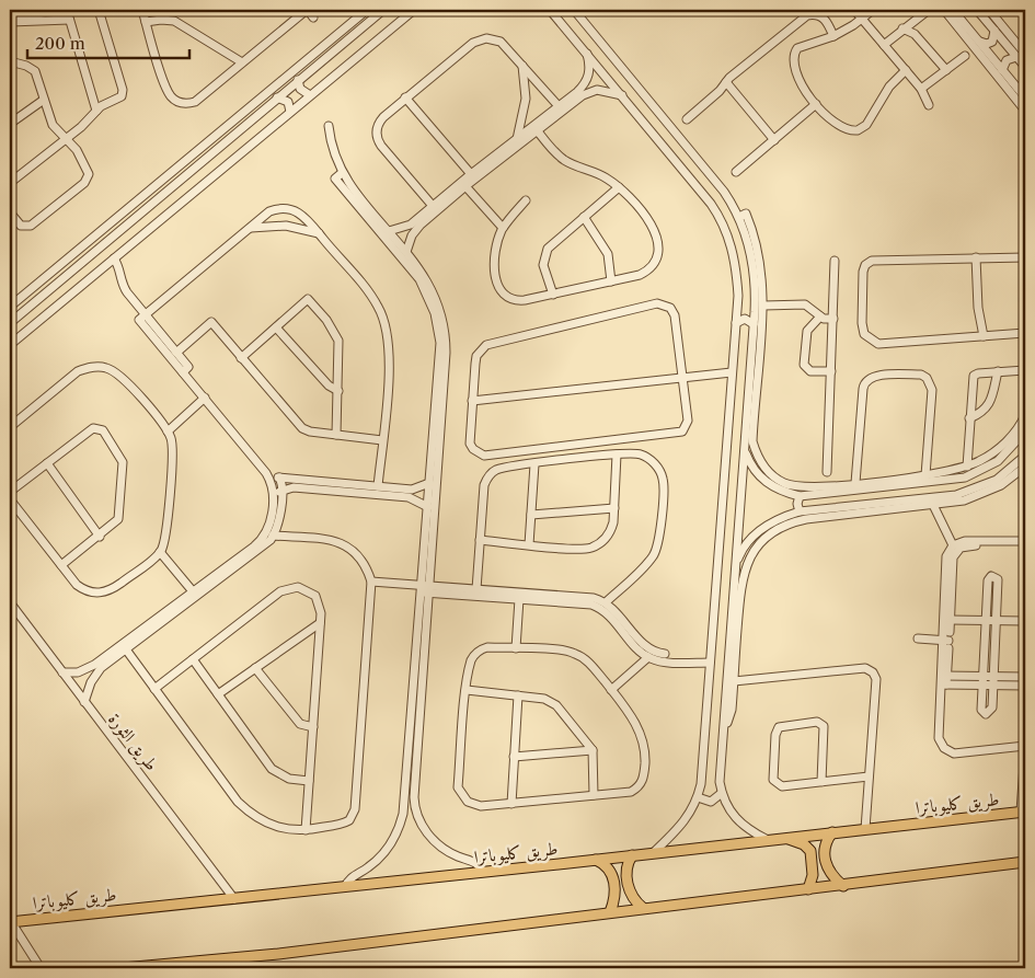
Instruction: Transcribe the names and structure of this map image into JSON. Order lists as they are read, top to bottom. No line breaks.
{"streets":{"main road":["طريق كليوباترا"],"street":["طريق الثورة"]},"crossings":[["طريق الثورة","طريق كليوباترا"]],"scale_bar":"200 m"}
